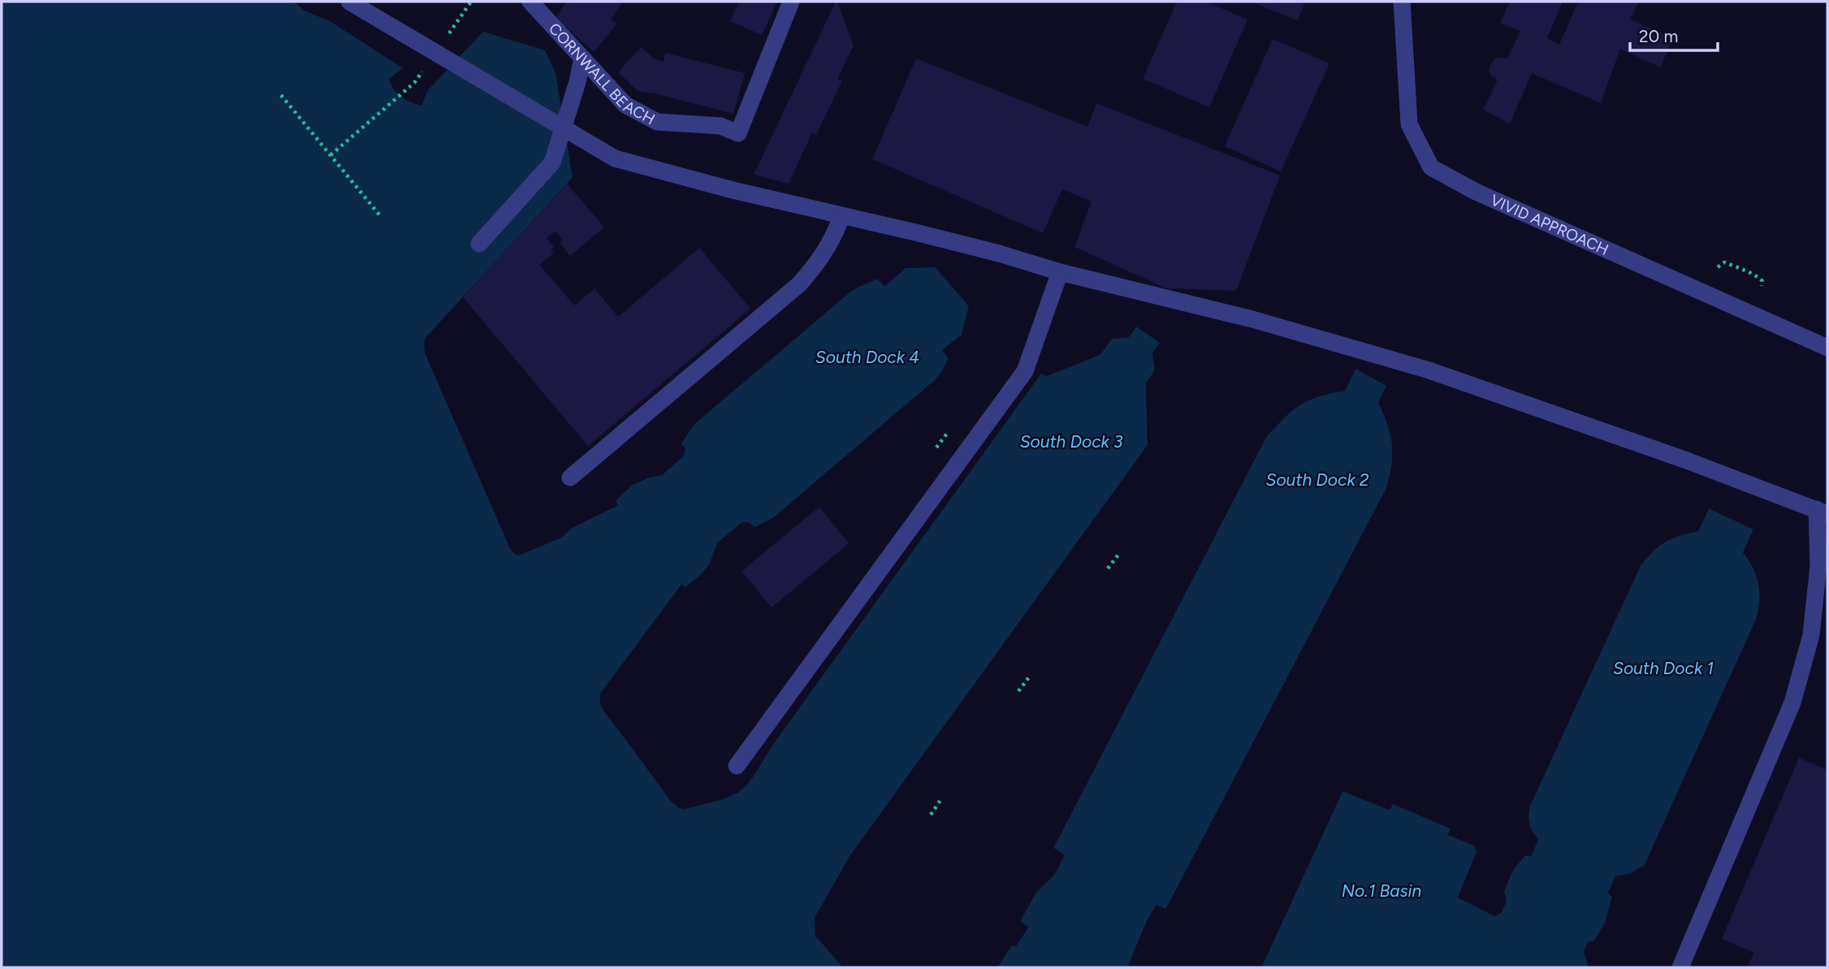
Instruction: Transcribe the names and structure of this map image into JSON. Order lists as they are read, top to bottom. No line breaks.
{"streets":{"street":["CORNWALL BEACH","VIVID APPROACH"]},"water":["South Dock 4","South Dock 3","South Dock 2","South Dock 1","No.1 Basin"],"scale_bar":"20 m"}
